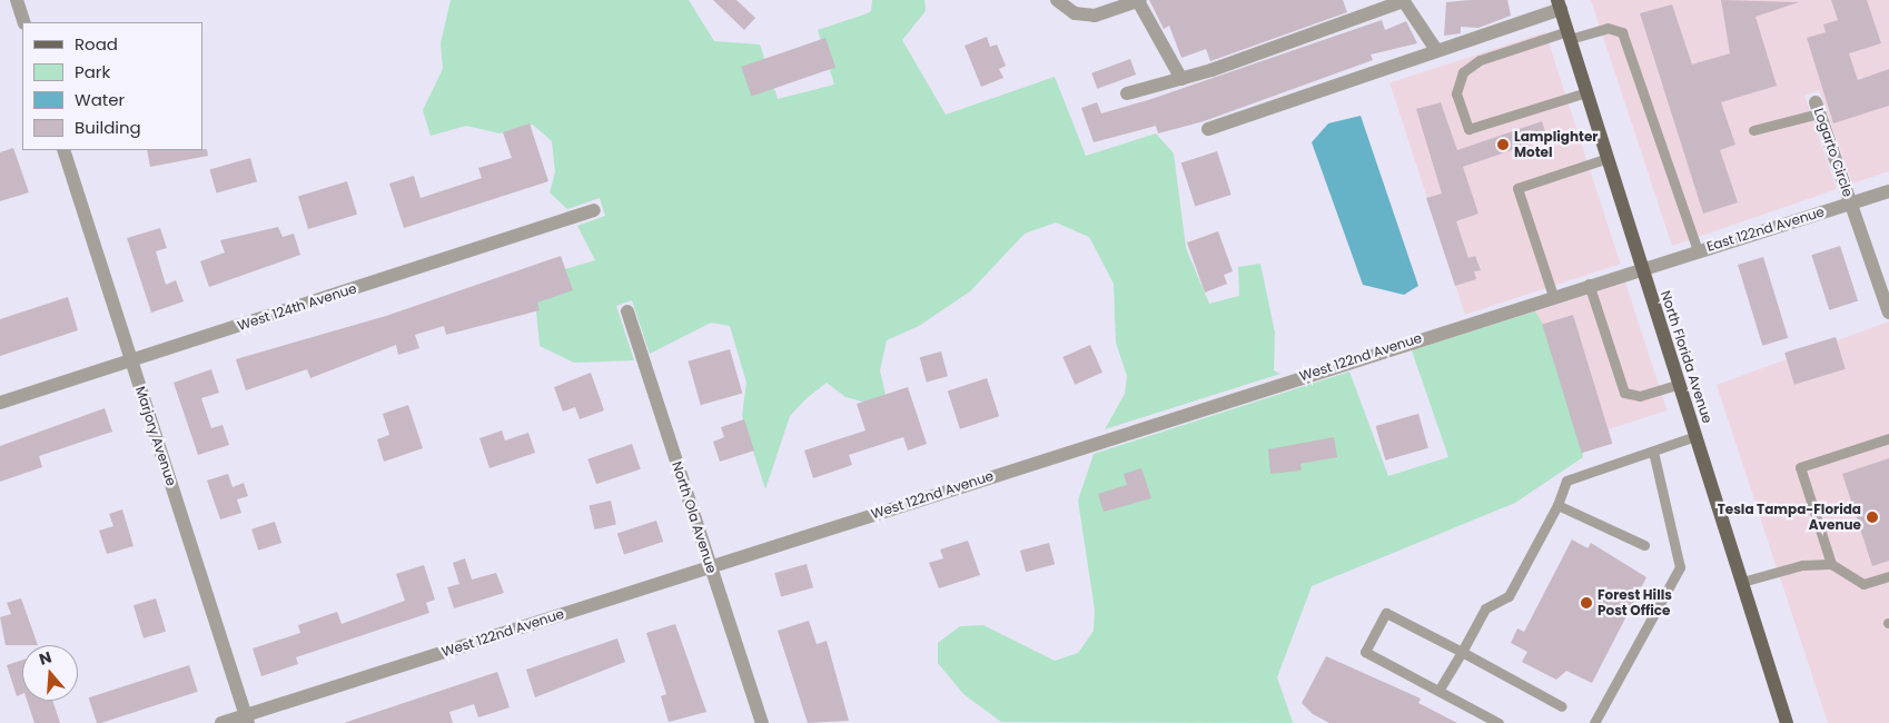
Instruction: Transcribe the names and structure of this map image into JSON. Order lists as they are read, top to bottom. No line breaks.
{"streets":{"main road":["North Florida Avenue"],"street":["Logarto Circle","East 122nd Avenue","West 124th Avenue","West 122nd Avenue","Marjory Avenue","North Ola Avenue"]},"crossings":[["Logarto Circle","East 122nd Avenue"],["East 122nd Avenue","West 122nd Avenue"],["East 122nd Avenue","North Florida Avenue"],["West 124th Avenue","Marjory Avenue"],["West 122nd Avenue","North Florida Avenue"],["West 122nd Avenue","Marjory Avenue"],["West 122nd Avenue","North Ola Avenue"]],"places":["Lamplighter Motel","Tesla Tampa-Florida Avenue","Forest Hills Post Office"],"legend":["Road","Park","Water","Building"],"north":"top"}
